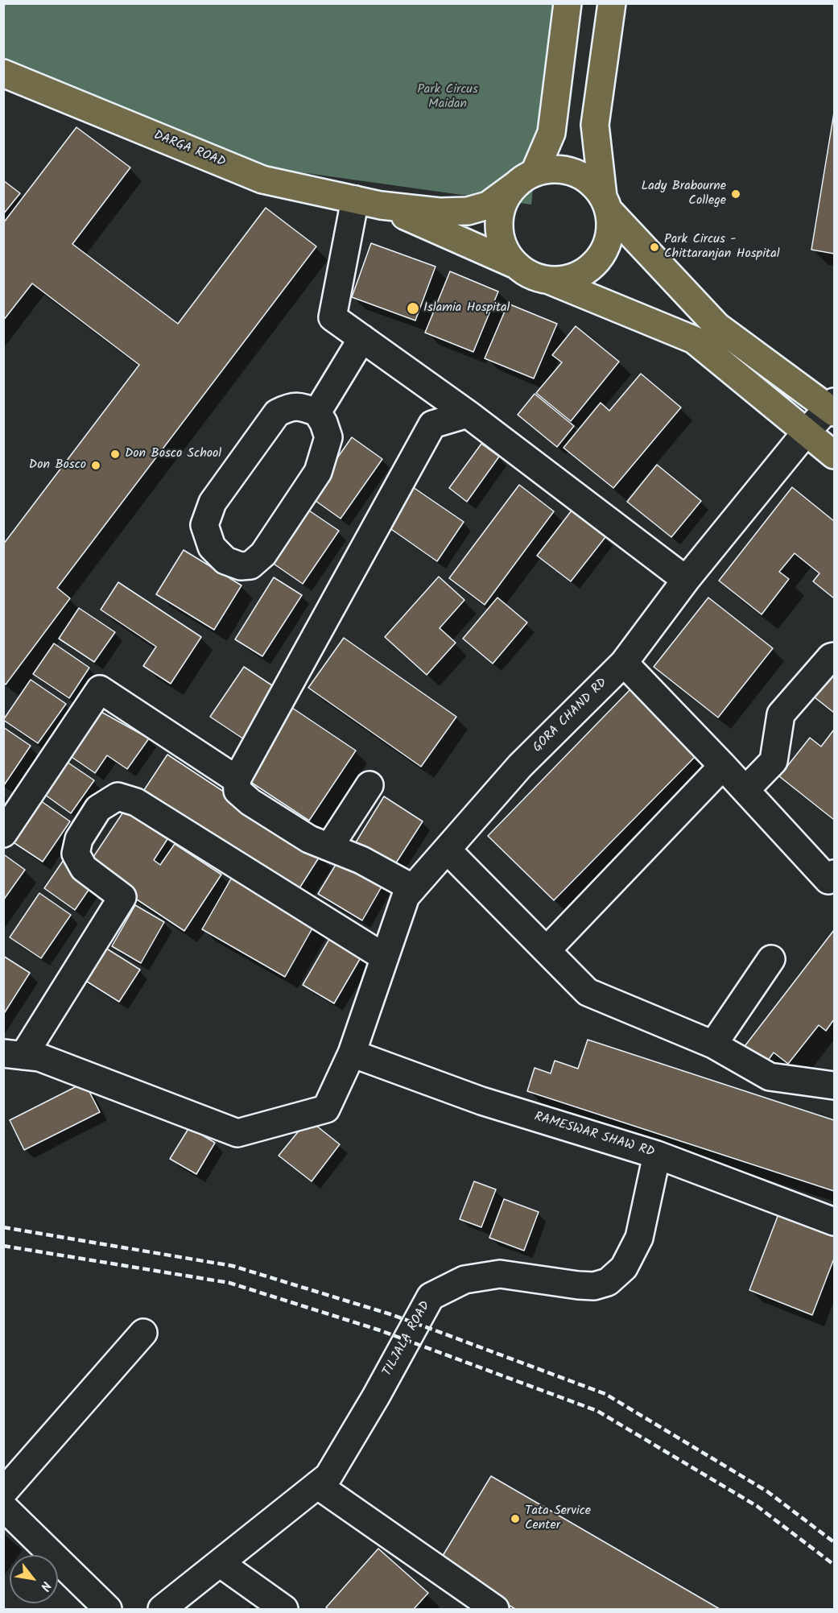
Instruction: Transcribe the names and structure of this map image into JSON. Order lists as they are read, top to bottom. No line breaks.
{"streets":{"main road":["DARGA ROAD"],"street":["GORA CHAND RD","RAMESWAR SHAW RD","TILJALA ROAD"]},"crossings":[["GORA CHAND RD","RAMESWAR SHAW RD"],["RAMESWAR SHAW RD","TILJALA ROAD"]],"parks":["Park Circus Maidan"],"places":["Lady Brabourne College","Park Circus - Chittaranjan Hospital","Islamia Hospital","Don Bosco School","Don Bosco","Tata Service Center"],"north":"bottom right"}
